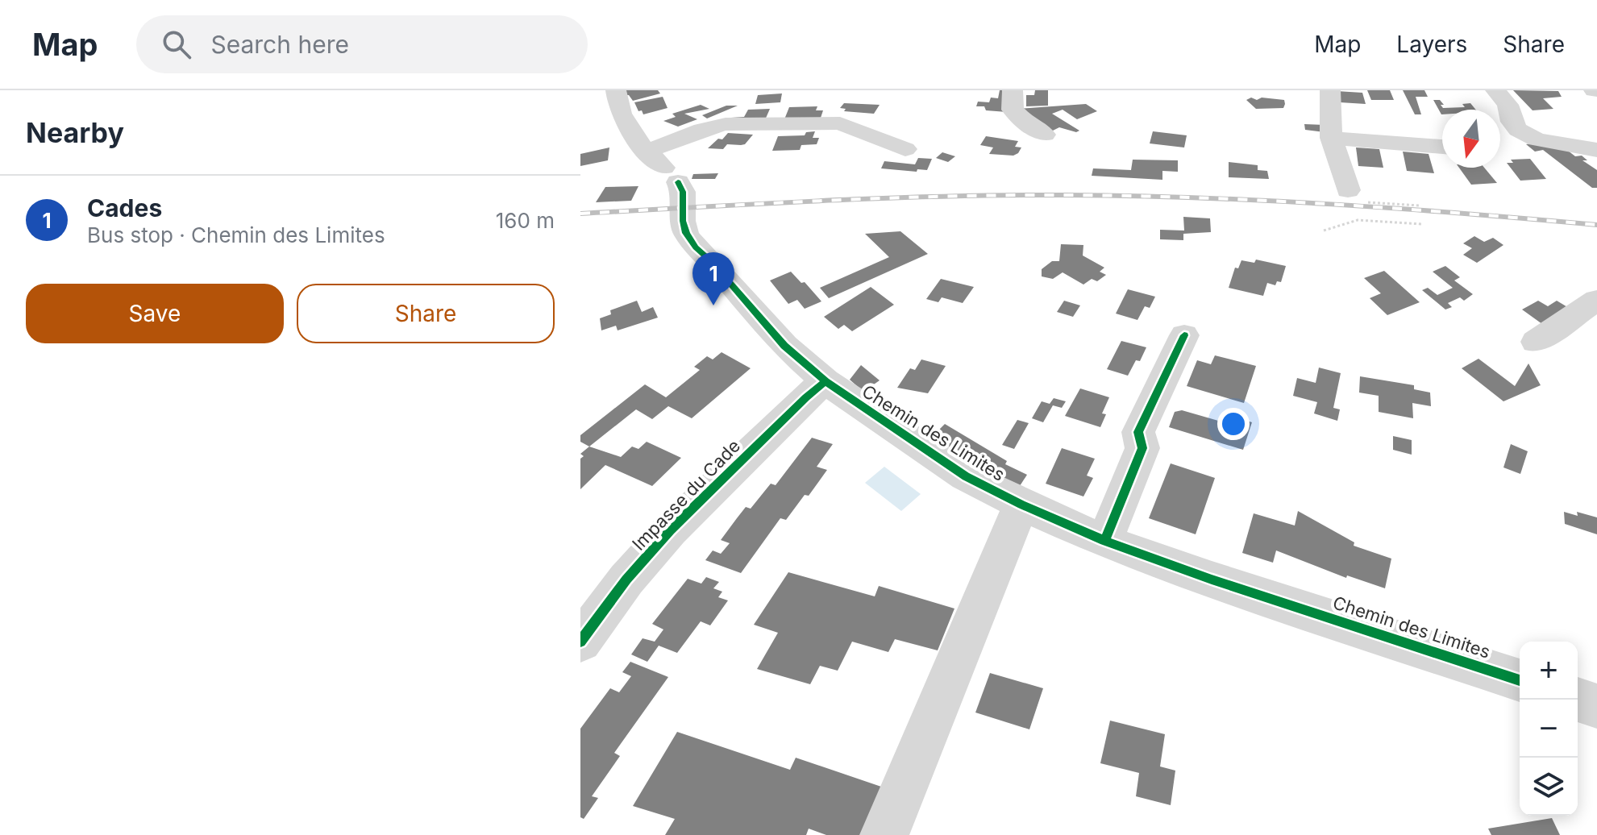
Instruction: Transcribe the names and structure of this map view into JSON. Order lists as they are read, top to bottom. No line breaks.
{"streets":{"street":["Chemin des Limites","Impasse du Cade"]},"crossings":[["Chemin des Limites","Impasse du Cade"]],"north":"bottom","page":{"header":"Map","search":"Search here","nav":["Map","Layers","Share"],"heading":"Nearby","list":[{"mark":"1","name":"Cades","note":"Bus stop · Chemin des Limites","value":"160 m"}],"pins":"1","buttons":["Save","Share"],"map_buttons":["+","−"]}}
